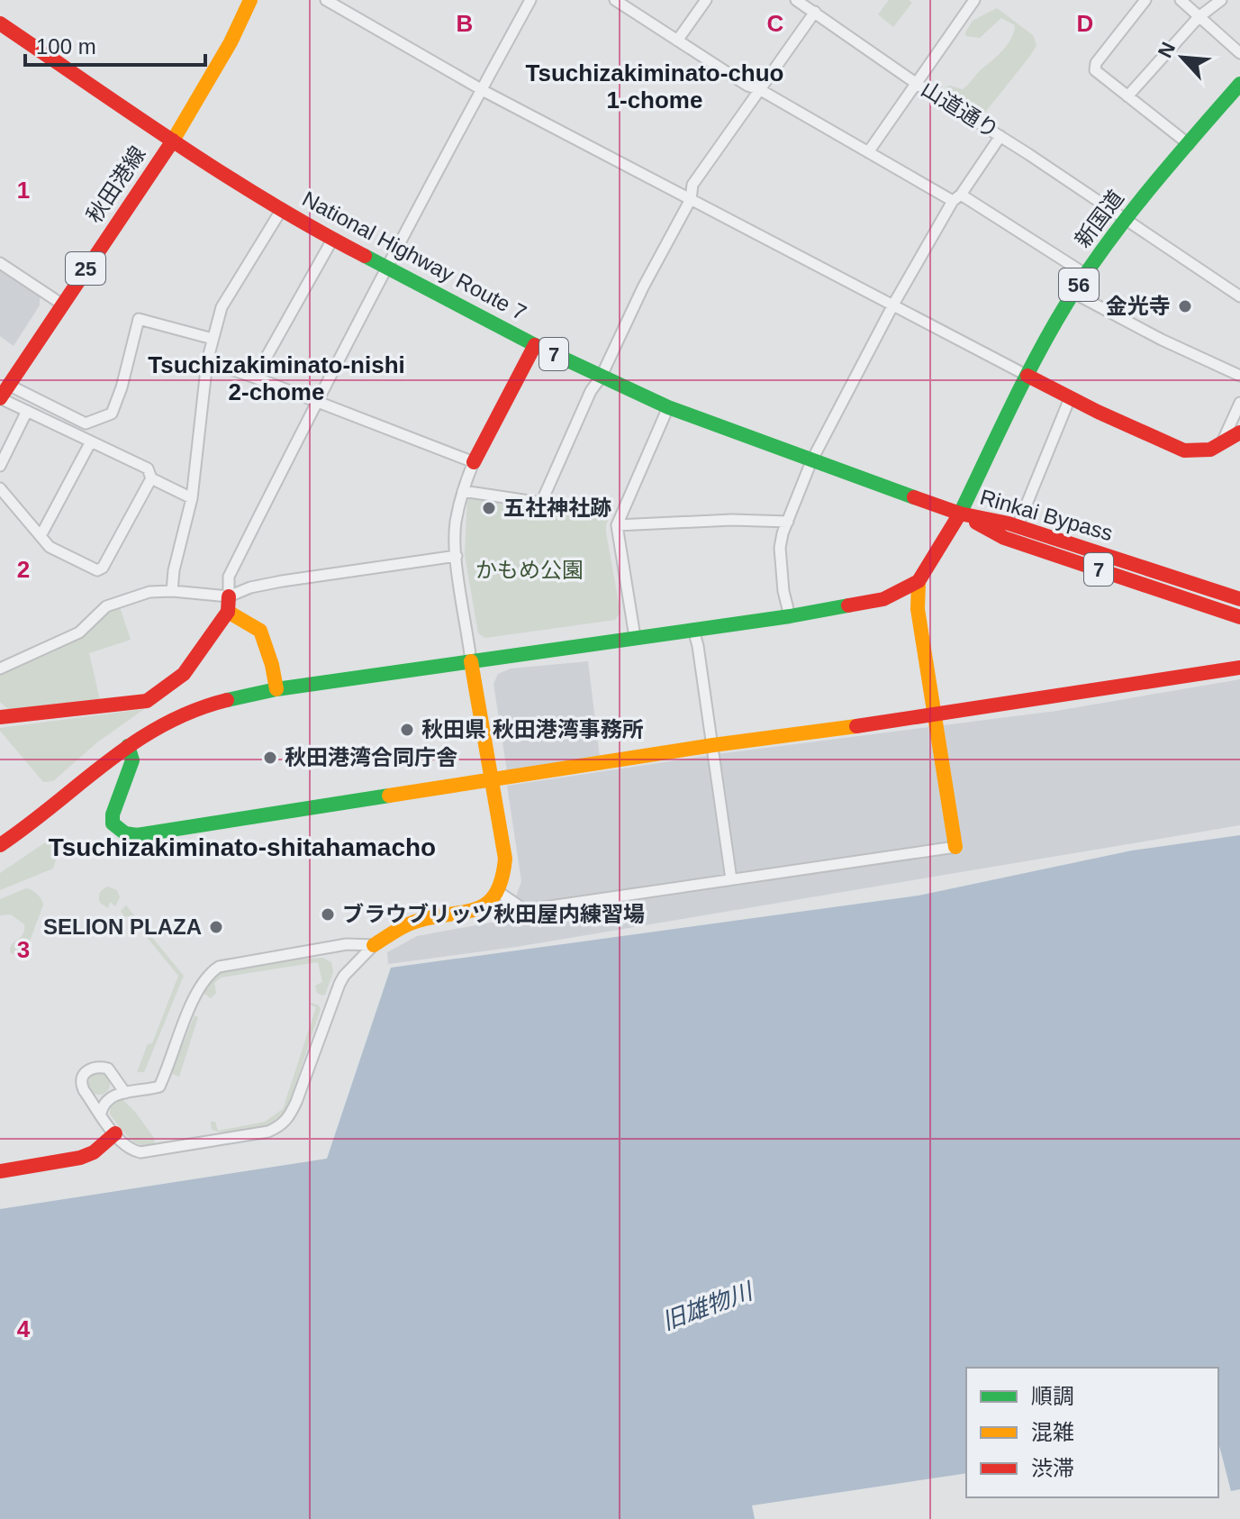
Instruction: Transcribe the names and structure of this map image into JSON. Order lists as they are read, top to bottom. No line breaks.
{"streets":{"main road":["秋田港線","新国道","National Highway Route 7","25","56","7","Rinkai Bypass"],"street":["山道通り"]},"crossings":[["山道通り","新国道"],["秋田港線","National Highway Route 7"],["新国道","National Highway Route 7"],["新国道","Rinkai Bypass"],["National Highway Route 7","Rinkai Bypass"]],"districts":["Tsuchizakiminato-chuo 1-chome","Tsuchizakiminato-nishi 2-chome","Tsuchizakiminato-shitahamacho"],"water":["旧雄物川"],"parks":["かもめ公園"],"places":["金光寺","五社神社跡","秋田県 秋田港湾事務所","秋田港湾合同庁舎","ブラウブリッツ秋田屋内練習場","SELION PLAZA"],"legend":["順調","混雑","渋滞"],"scale_bar":"100 m","north":"top left","grid":{"columns":["B","C","D"],"rows":["1","2","3","4"]}}
